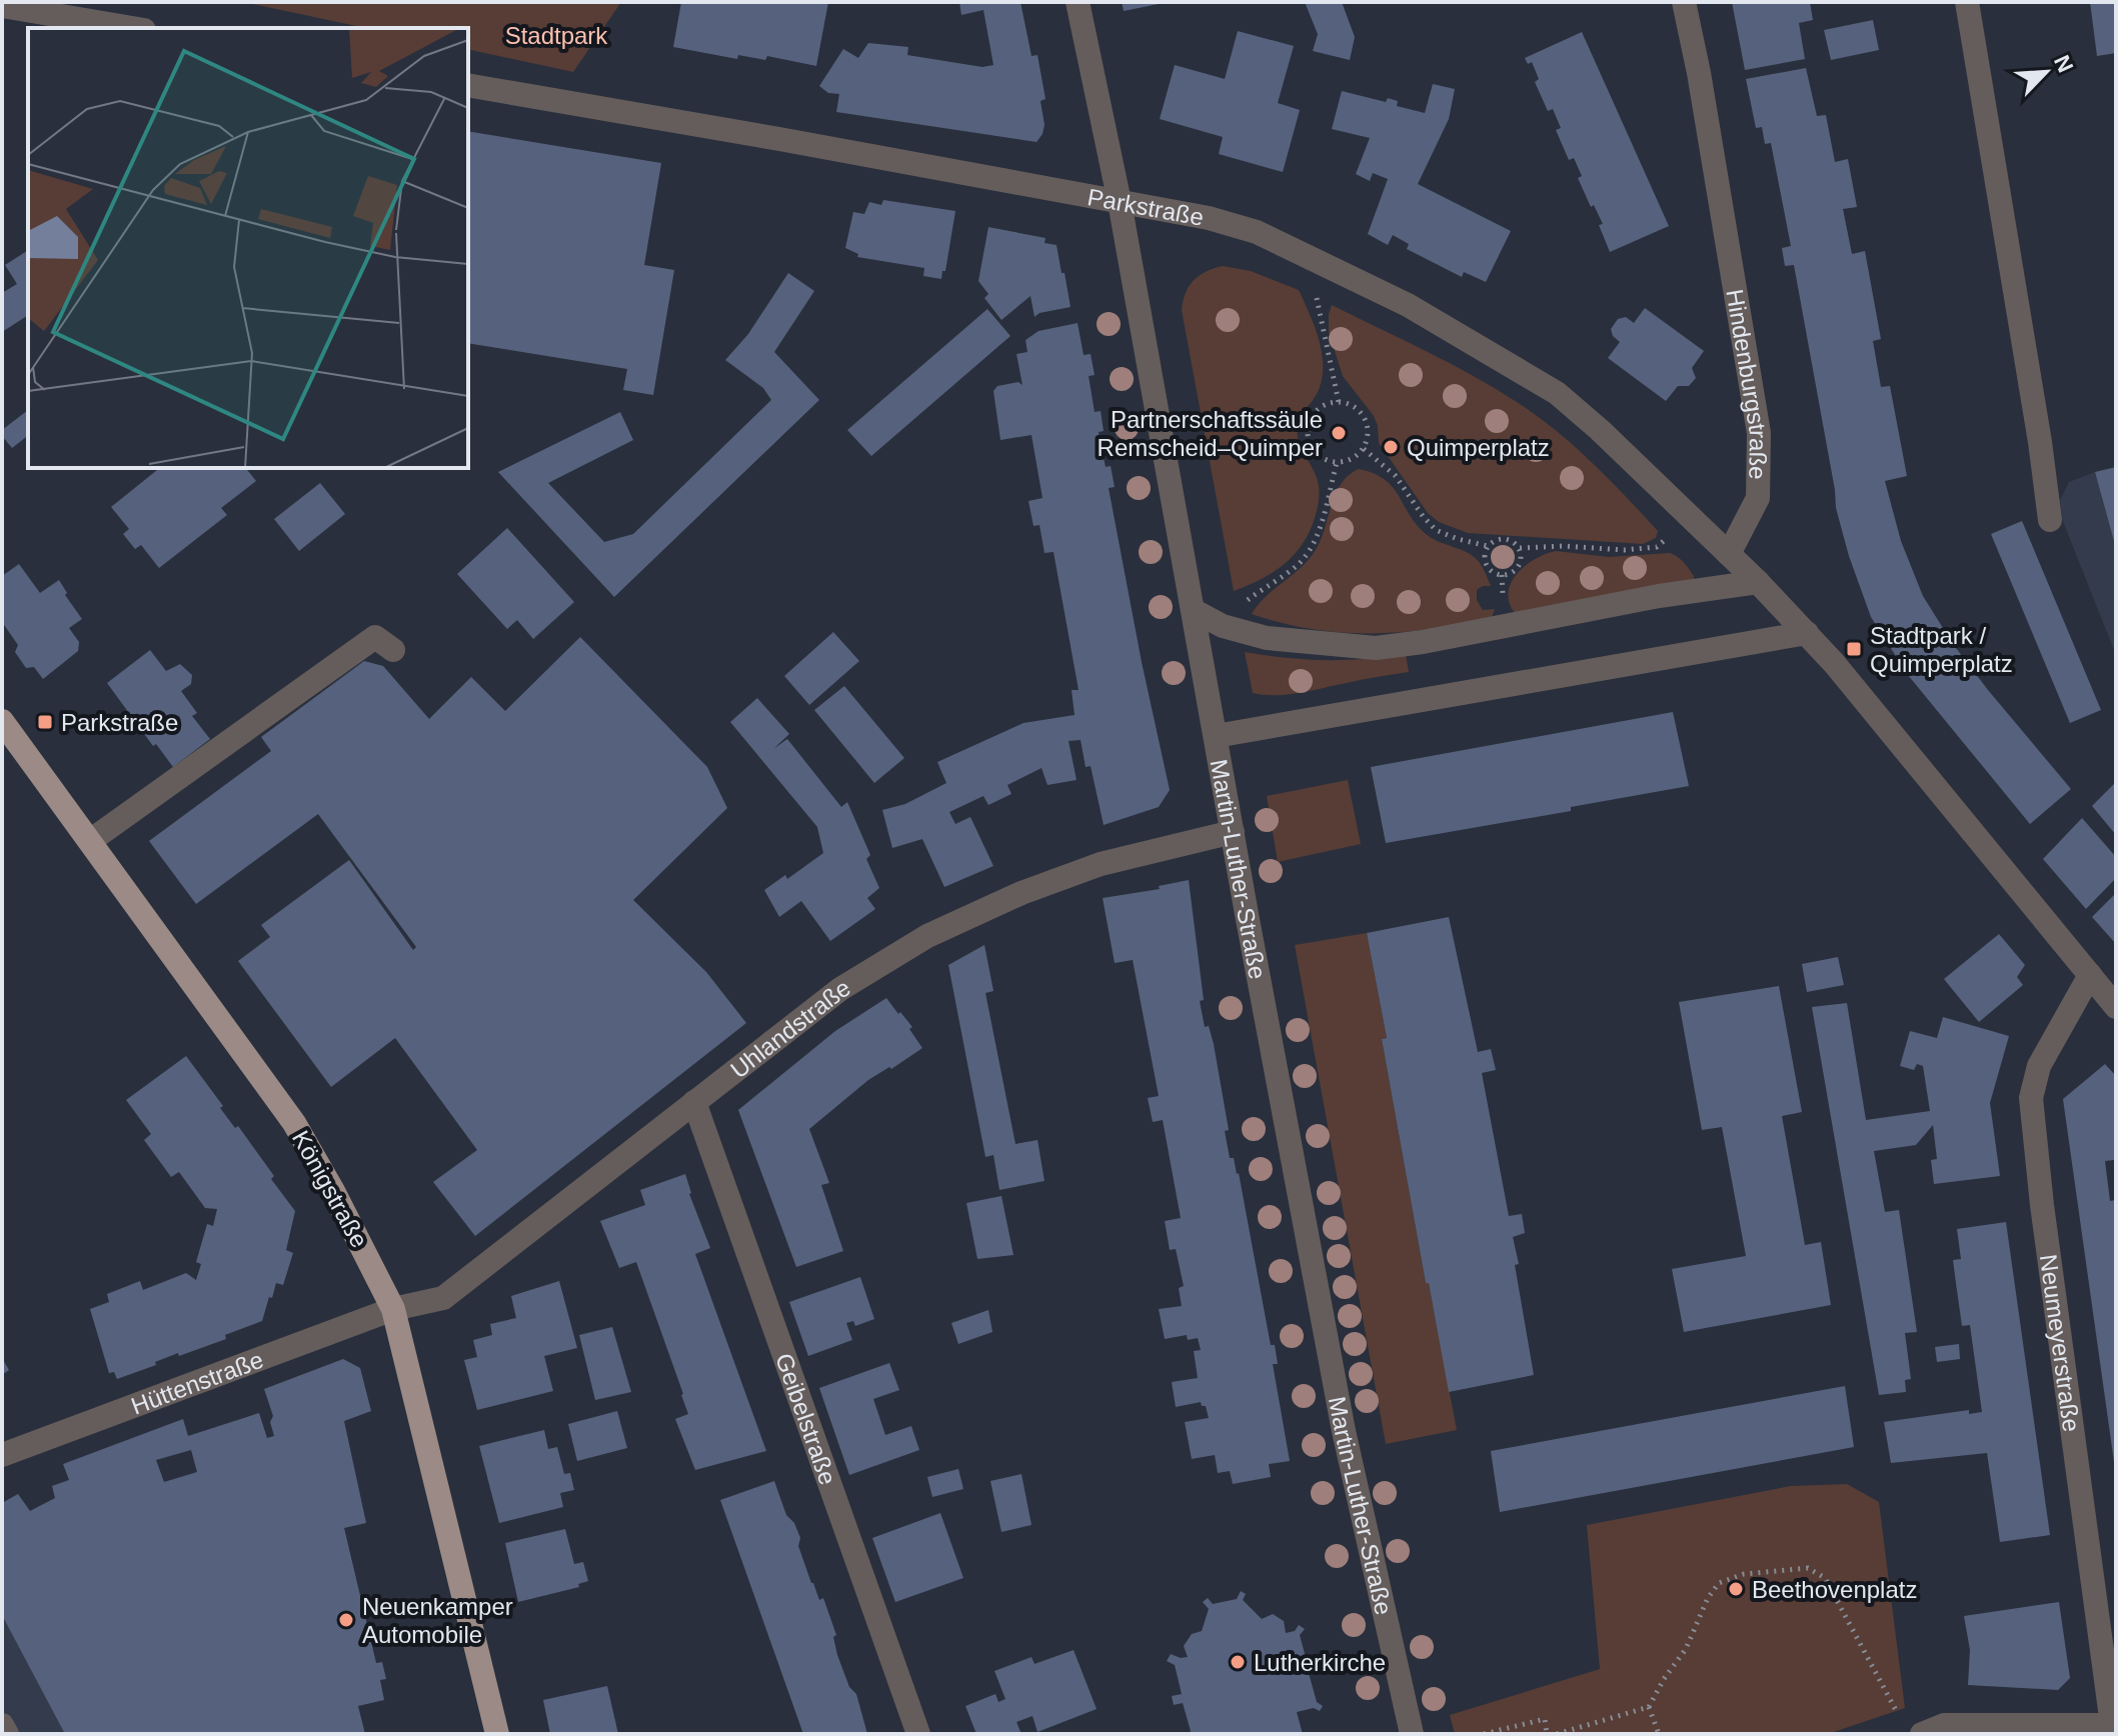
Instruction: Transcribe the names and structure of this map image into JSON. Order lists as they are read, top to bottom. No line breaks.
{"streets":{"main road":["Königstraße"],"street":["Parkstraße","Hindenburgstraße","Martin-Luther-Straße","Uhlandstraße","Neumeyerstraße","Hüttenstraße","Geibelstraße"]},"crossings":[["Parkstraße","Hindenburgstraße"],["Parkstraße","Martin-Luther-Straße"],["Martin-Luther-Straße","Uhlandstraße"],["Uhlandstraße","Königstraße"],["Uhlandstraße","Hüttenstraße"],["Uhlandstraße","Geibelstraße"],["Königstraße","Hüttenstraße"]],"parks":["Stadtpark"],"places":{"other":["Partnerschaftssäule Remscheid–Quimper","Quimperplatz","Beethovenplatz","Neuenkamper Automobile","Lutherkirche"],"transit":["Stadtpark / Quimperplatz","Parkstraße"]},"north":"top right"}
